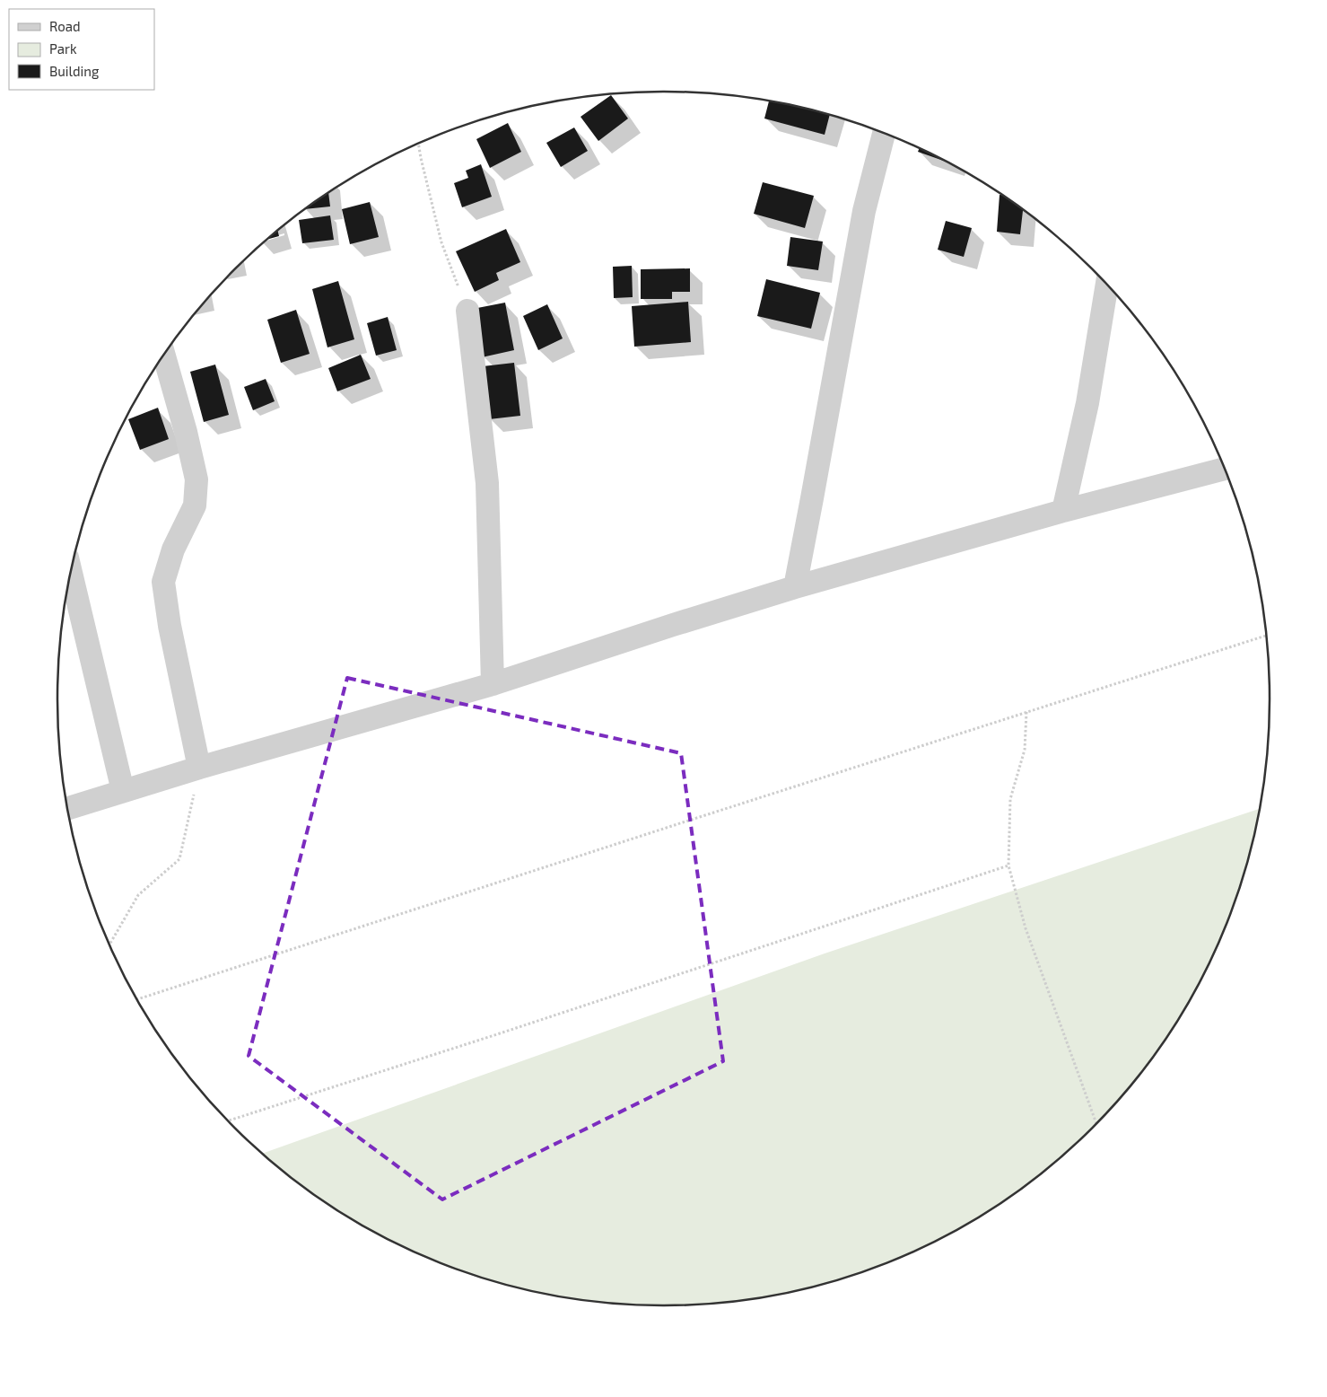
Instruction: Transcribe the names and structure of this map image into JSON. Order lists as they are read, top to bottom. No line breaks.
{"legend":["Road","Park","Building"]}
